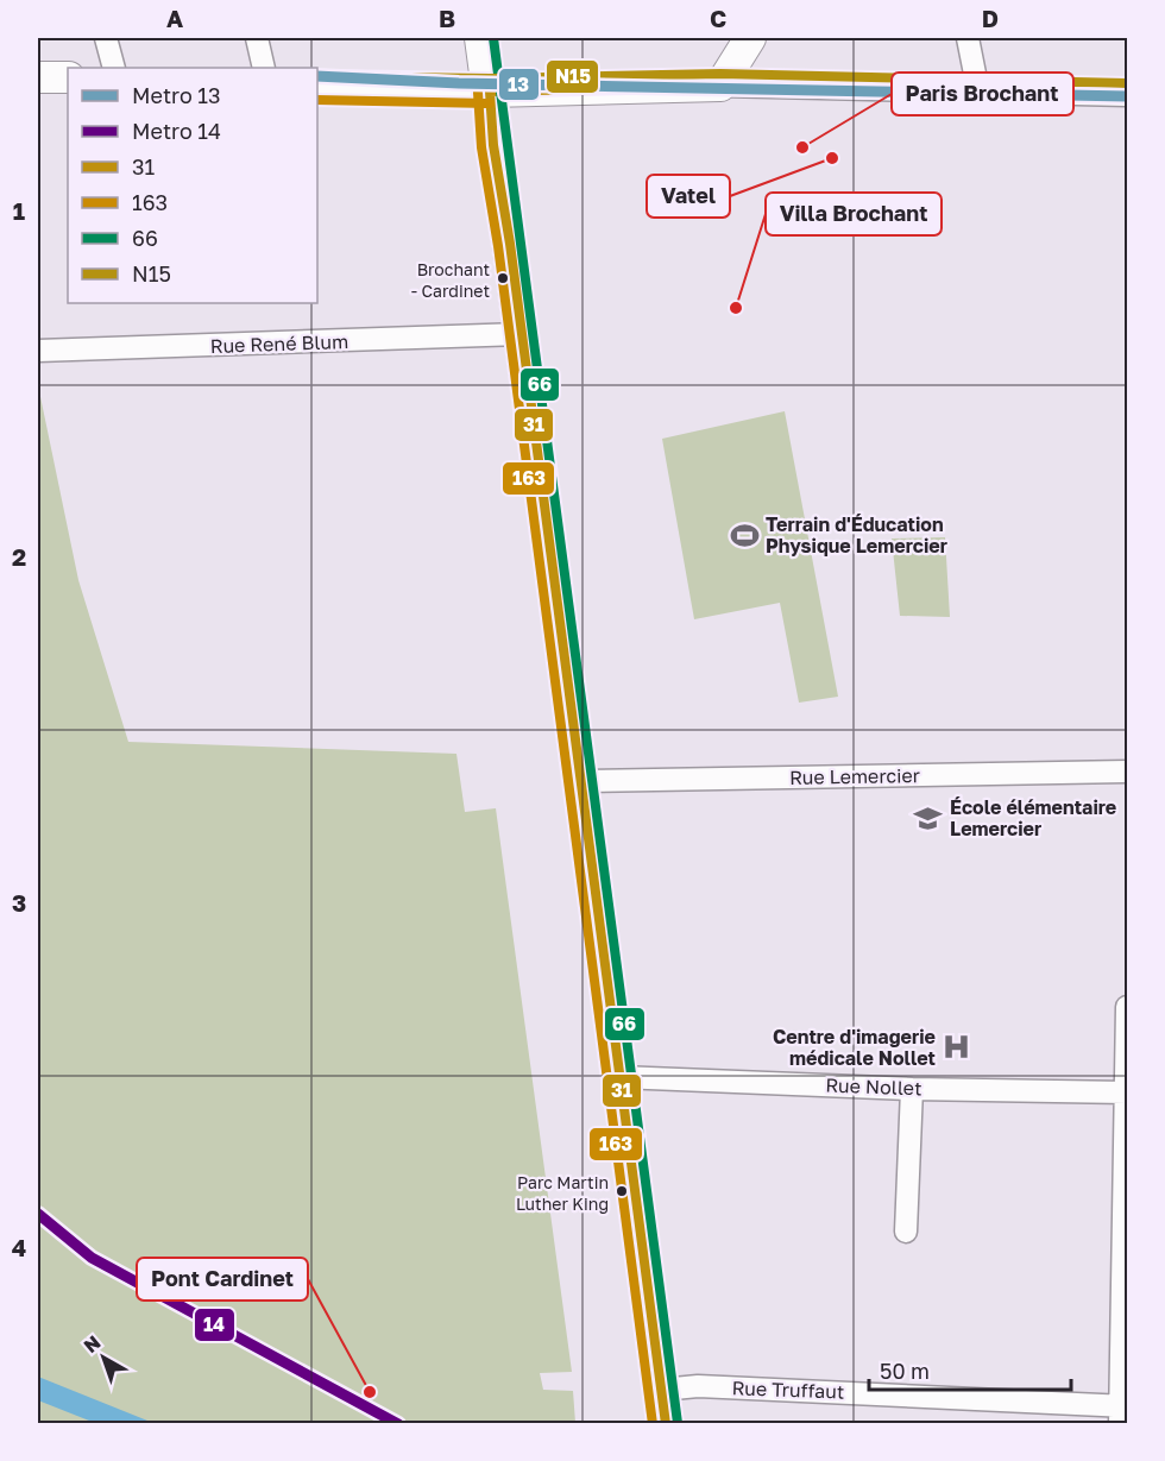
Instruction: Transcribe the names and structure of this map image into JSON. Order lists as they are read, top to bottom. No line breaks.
{"streets":{"street":["Rue René Blum","Rue Lemercier","Rue Nollet","Rue Truffaut"]},"places":{"other":["Paris Brochant","Vatel","Brochant - Cardinet","Villa Brochant","Parc Martin Luther King","Pont Cardinet"],"sports":["Terrain d'Éducation Physique Lemercier"],"school or university":["École élémentaire Lemercier"],"hospital":["Centre d'imagerie médicale Nollet"]},"lines":["transit line 66","transit line N15","metro line 13","transit line 31","transit line 163","metro line 14"],"legend":["Metro 13","Metro 14","31","163","66","N15"],"scale_bar":"50 m","north":"top left","grid":{"columns":["A","B","C","D"],"rows":["1","2","3","4"]}}
